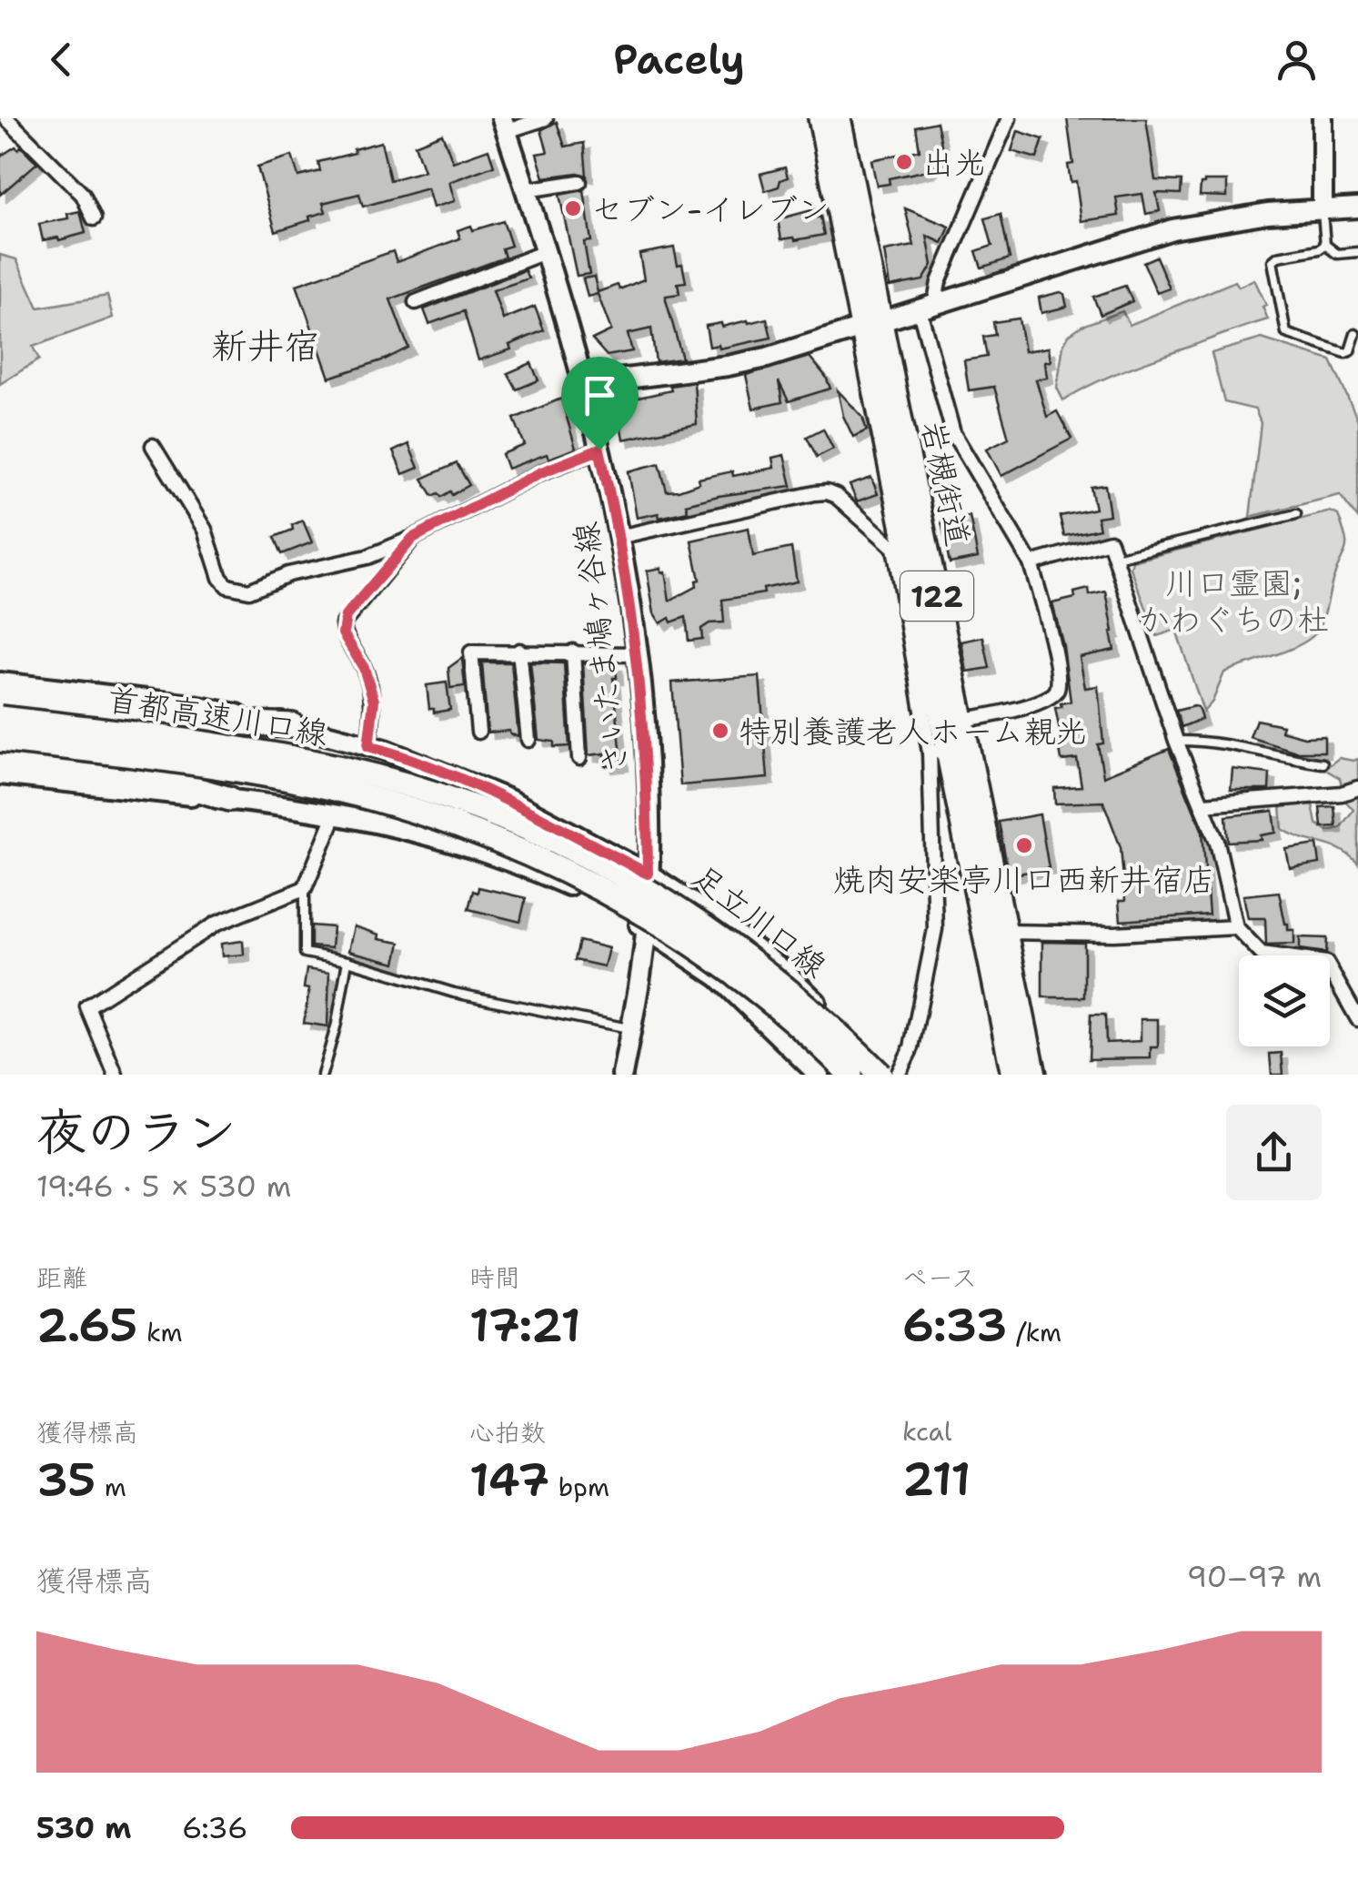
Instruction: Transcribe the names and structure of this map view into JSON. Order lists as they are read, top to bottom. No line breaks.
{"streets":{"highway":["岩槻街道","122","首都高速川口線"],"main road":["さいたま鳩ヶ谷線","足立川口線"]},"crossings":[["さいたま鳩ヶ谷線","足立川口線"]],"districts":["新井宿"],"parks":["川口霊園; かわぐちの杜"],"places":["出光","セブン-イレブン","特別養護老人ホーム親光","焼肉安楽亭川口西新井宿店"],"page":{"header":"Pacely","heading":["夜のラン","19:46 · 5 × 530 m"],"stats":[["距離","2.65 km"],["時間","17:21"],["ペース","6:33 /km"],["獲得標高","35 m"],["心拍数","147 bpm"],["kcal","211"]],"chart":["獲得標高","90–97 m"],"list":[{"name":"530 m","note":"6:36"}]}}
